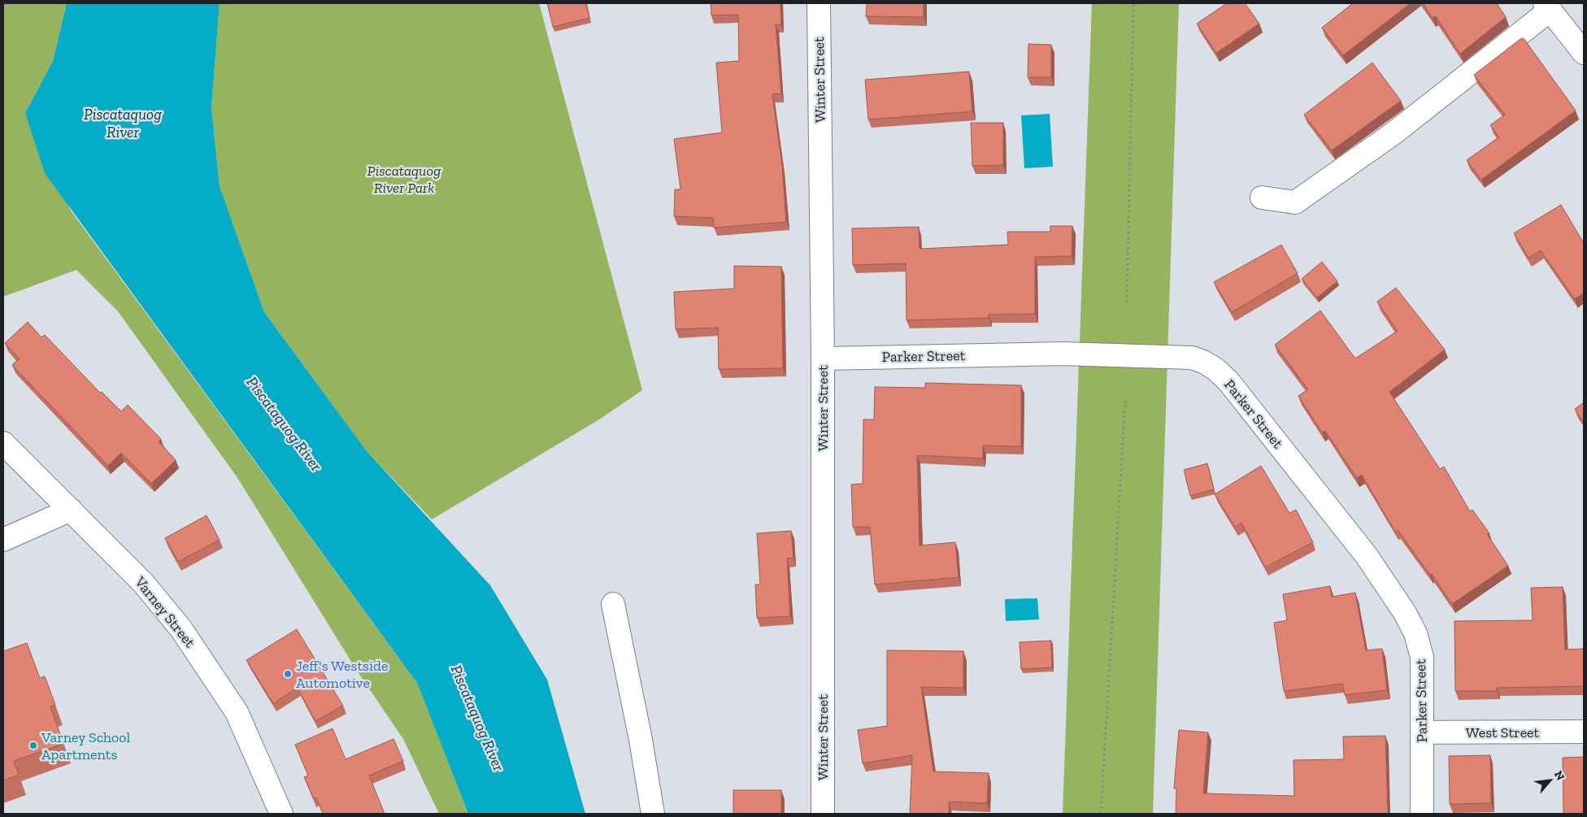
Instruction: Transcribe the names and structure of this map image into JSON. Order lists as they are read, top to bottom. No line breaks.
{"streets":{"street":["Winter Street","Parker Street","Varney Street","West Street"]},"crossings":[["Winter Street","Parker Street"],["Parker Street","West Street"]],"water":["Piscataquog River"],"parks":["Piscataquog River Park"],"places":["Jeff's Westside Automotive","Varney School Apartments"],"north":"top right"}
